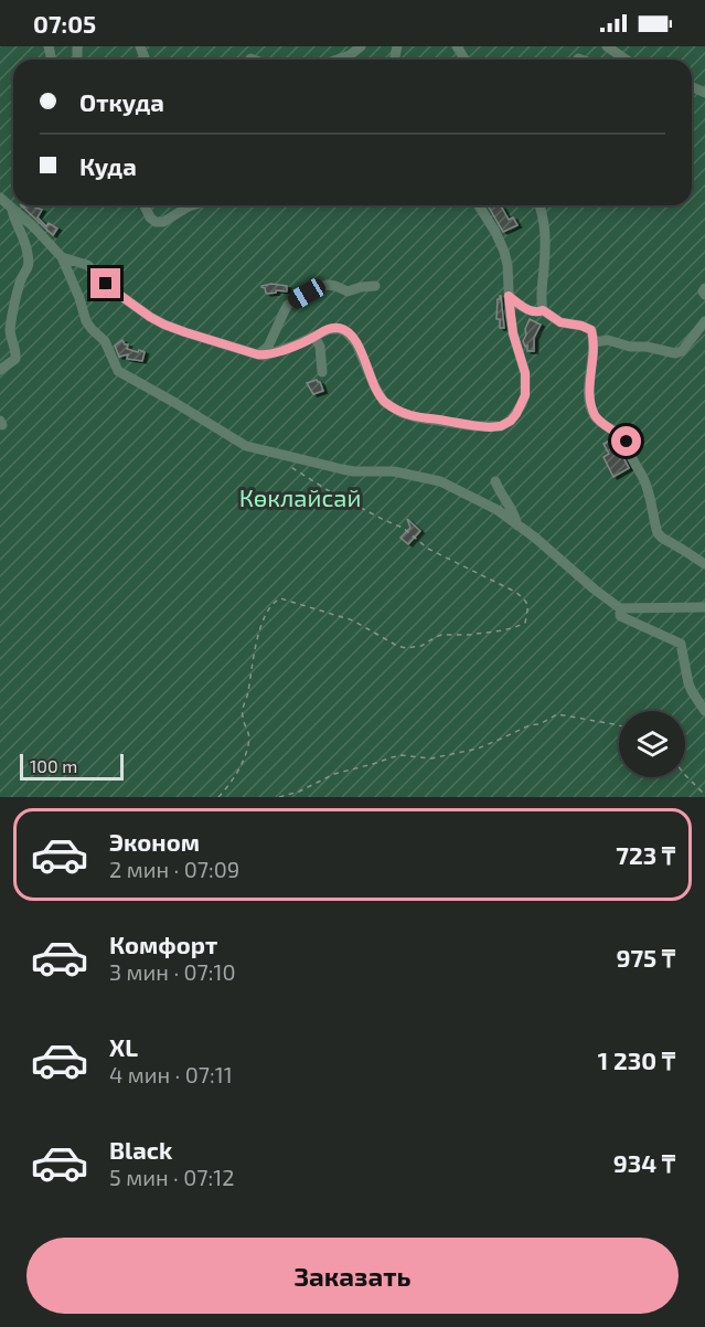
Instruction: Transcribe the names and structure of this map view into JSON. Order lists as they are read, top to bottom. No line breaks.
{"parks":["Көклайсай"],"scale_bar":"100 m","page":{"status":"07:05","banner":["Откуда","Куда"],"scale":"100 m","list":[{"name":"Эконом","note":"2 мин · 07:09","value":"723 ₸"},{"name":"Комфорт","note":"3 мин · 07:10","value":"975 ₸"},{"name":"XL","note":"4 мин · 07:11","value":"1 230 ₸"},{"name":"Black","note":"5 мин · 07:12","value":"934 ₸"}],"buttons":"Заказать"}}
